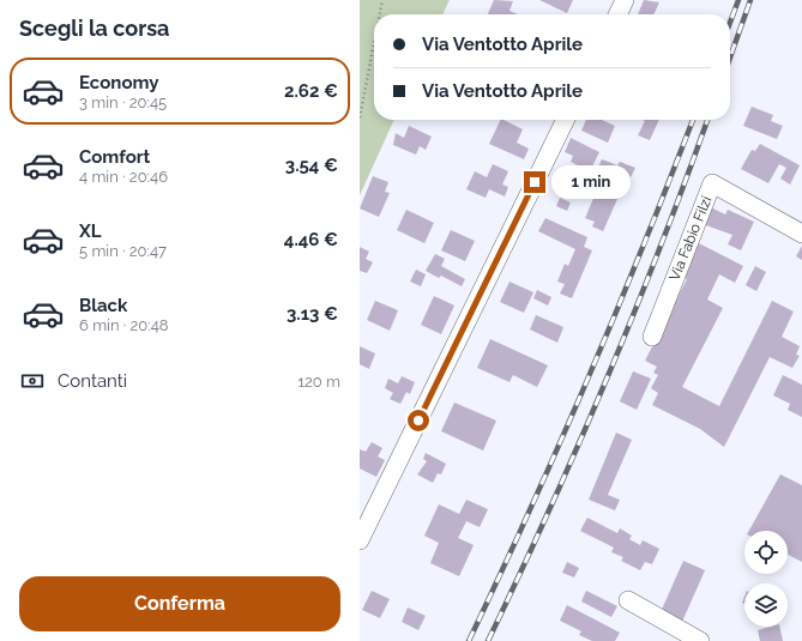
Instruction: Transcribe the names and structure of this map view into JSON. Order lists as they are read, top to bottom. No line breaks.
{"streets":{"street":["Via Fabio Filzi"]},"page":{"heading":"Scegli la corsa","banner":["Via Ventotto Aprile","Via Ventotto Aprile"],"list":[{"name":"Economy","note":"3 min · 20:45","value":"2.62 €"},{"name":"Comfort","note":"4 min · 20:46","value":"3.54 €"},{"name":"XL","note":"5 min · 20:47","value":"4.46 €"},{"name":"Black","note":"6 min · 20:48","value":"3.13 €"}],"bubble":"1 min","pay":["Contanti","120 m"],"buttons":"Conferma"}}
